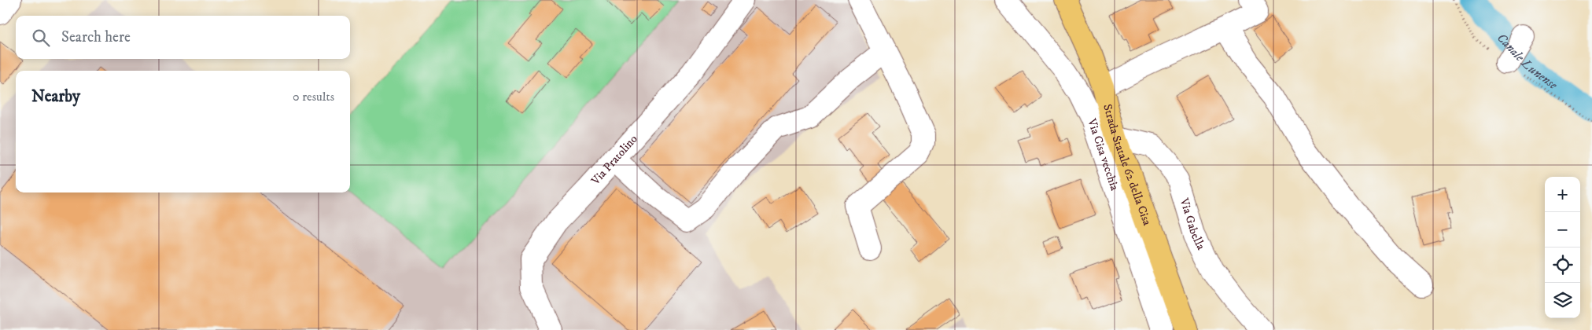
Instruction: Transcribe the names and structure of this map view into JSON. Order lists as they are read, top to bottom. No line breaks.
{"streets":{"main road":["Strada Statale 62 della Cisa"],"street":["Via Cisa vecchia","Via Pratolino","Via Gabella"]},"crossings":[["Strada Statale 62 della Cisa","Via Gabella"]],"water":["Canale Lunense"],"page":{"search":"Search here","heading":["Nearby","0 results"],"map_buttons":["+","−"]}}
